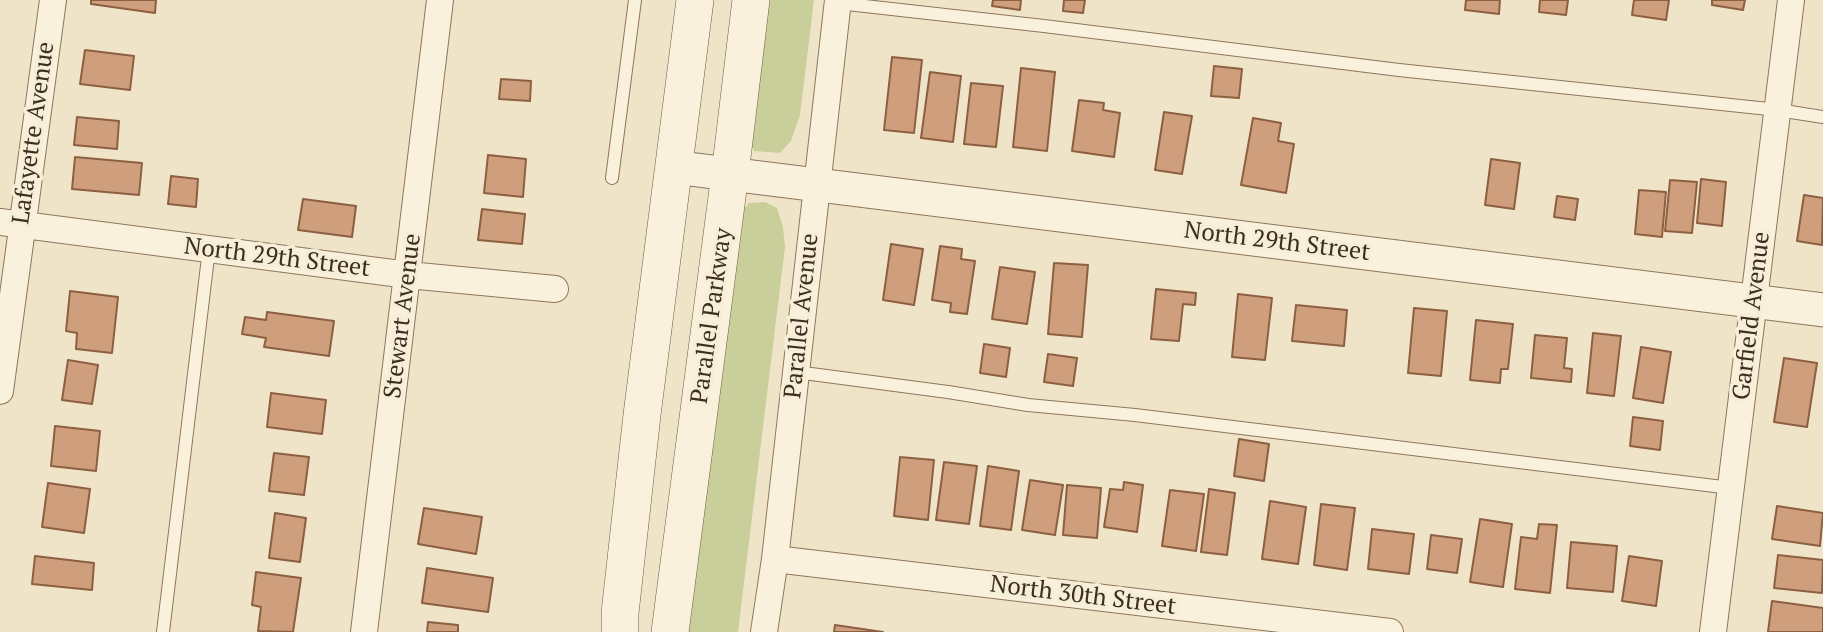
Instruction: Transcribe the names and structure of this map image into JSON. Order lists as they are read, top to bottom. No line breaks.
{"streets":{"main road":["Parallel Parkway"],"street":["Lafayette Avenue","North 29th Street","Stewart Avenue","Parallel Avenue","Garfield Avenue","North 30th Street"]},"crossings":[["Lafayette Avenue","North 29th Street"],["North 29th Street","Stewart Avenue"],["North 29th Street","Parallel Parkway"],["North 29th Street","Parallel Avenue"],["North 29th Street","Garfield Avenue"],["Parallel Avenue","North 30th Street"]]}
